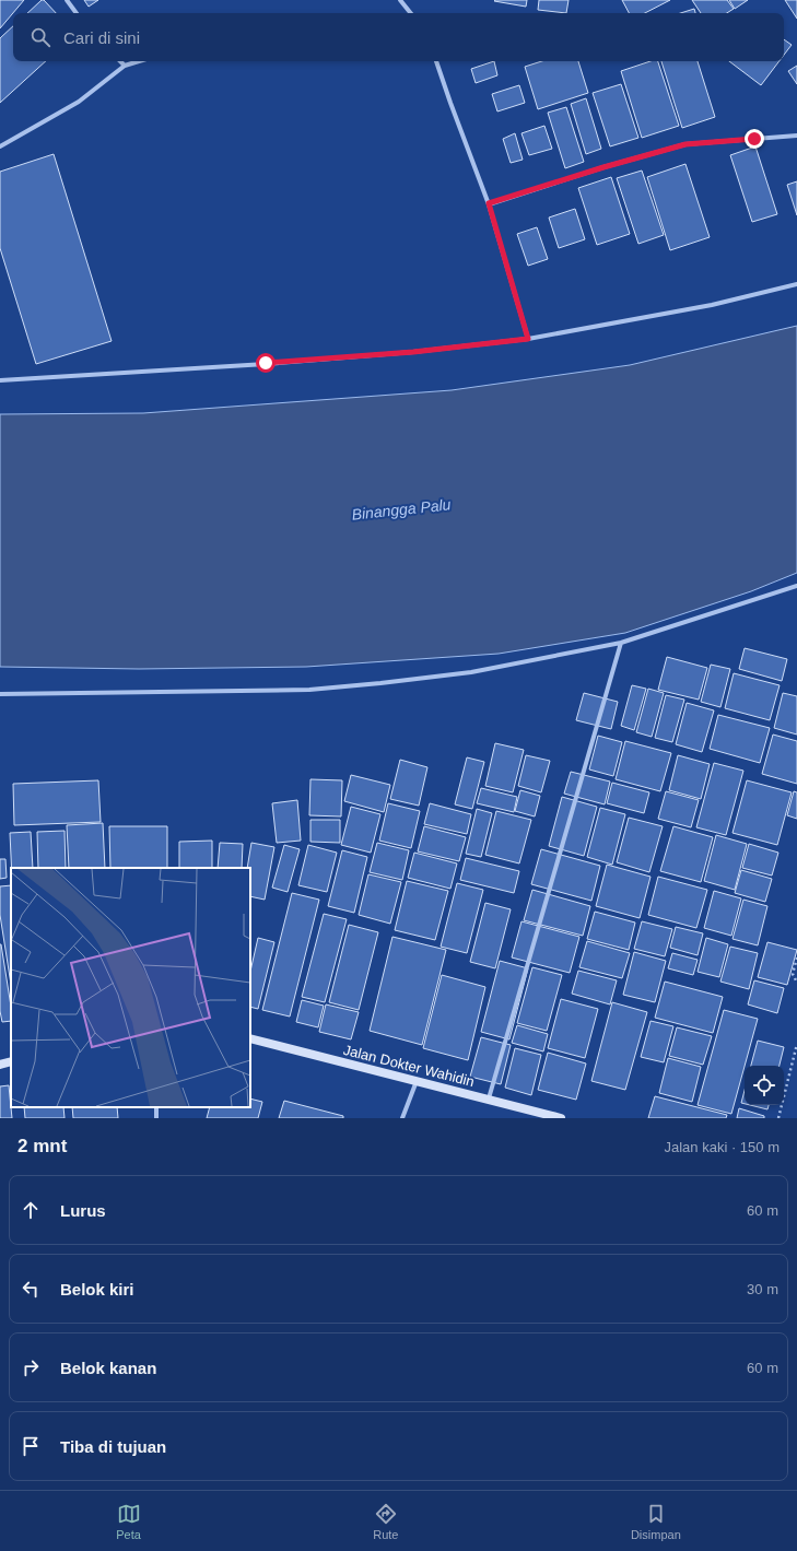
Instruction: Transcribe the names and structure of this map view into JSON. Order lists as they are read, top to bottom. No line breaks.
{"streets":{"street":["Jalan Dokter Wahidin"]},"water":["Binangga Palu"],"page":{"search":"Cari di sini","heading":["2 mnt","Jalan kaki · 150 m"],"list":[["Lurus","60 m"],["Belok kiri","30 m"],["Belok kanan","60 m"],"Tiba di tujuan"],"nav":["Peta","Rute","Disimpan"]}}
